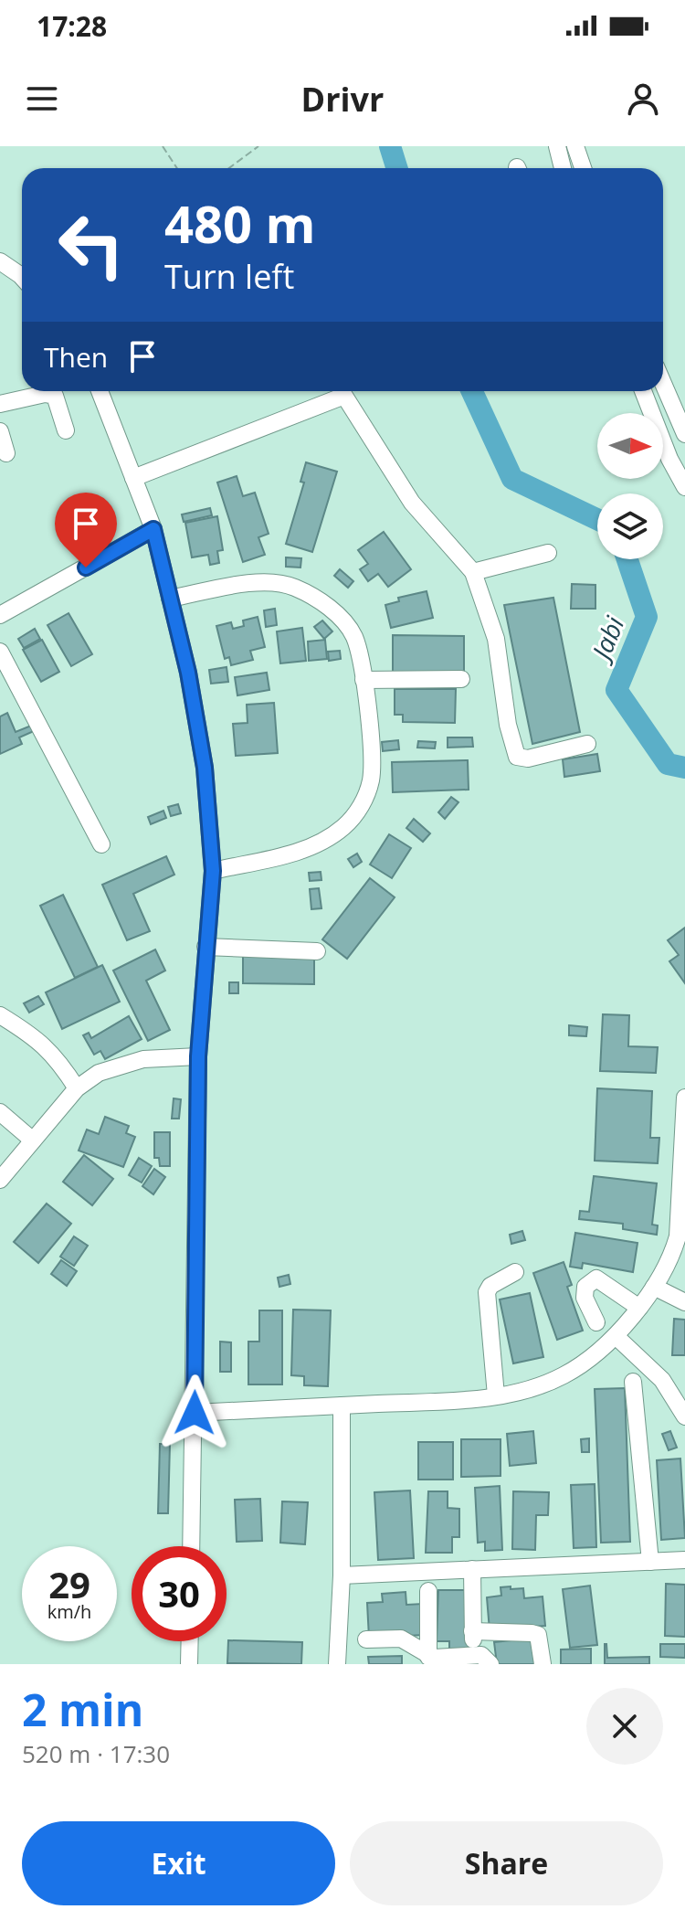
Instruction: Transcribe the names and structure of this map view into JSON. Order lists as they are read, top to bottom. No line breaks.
{"water":["Jabi"],"north":"right","page":{"status":"17:28","header":"Drivr","turn":["480 m","Turn left"],"then":"Then","speed":"29 km/h","limit":"30","heading":["2 min","520 m · 17:30"],"buttons":["Exit","Share"]}}
